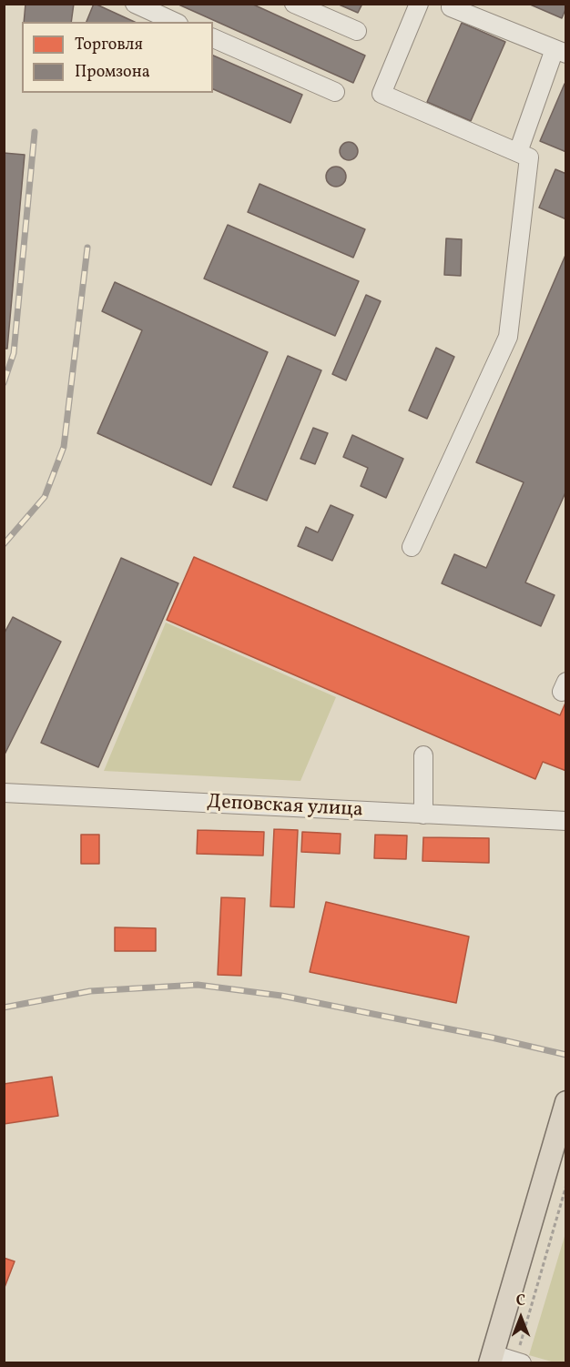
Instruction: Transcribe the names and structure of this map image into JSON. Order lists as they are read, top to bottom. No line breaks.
{"streets":{"street":["Деповская улица"]},"legend":["Торговля","Промзона"],"north":"top"}
